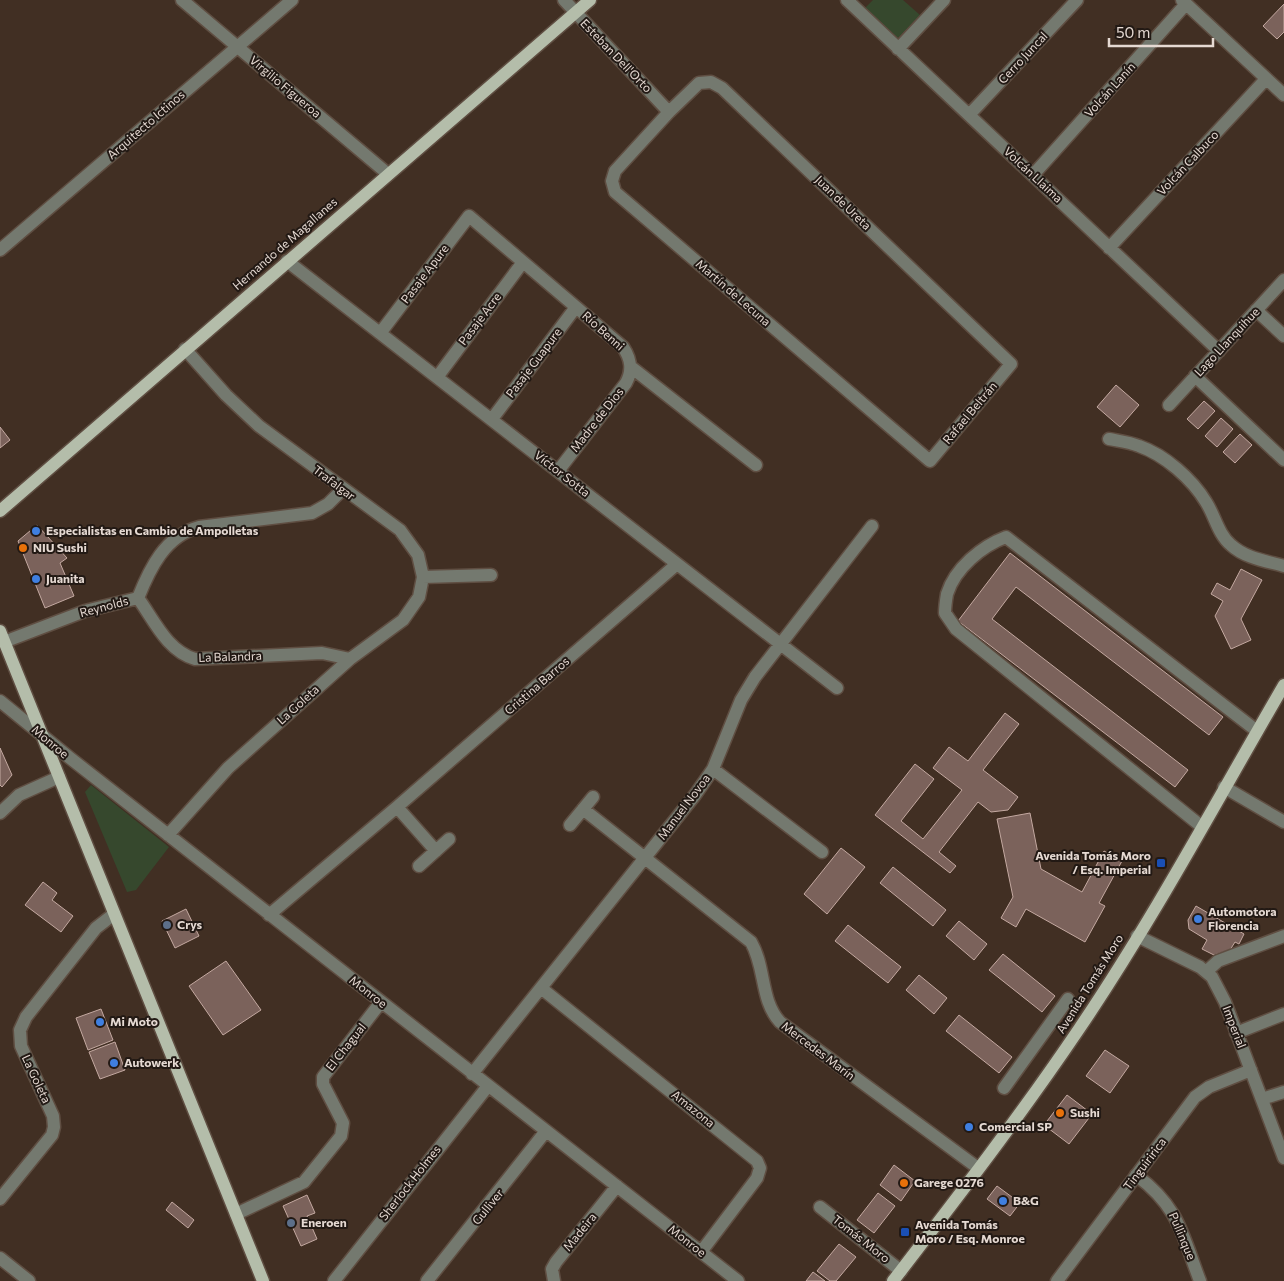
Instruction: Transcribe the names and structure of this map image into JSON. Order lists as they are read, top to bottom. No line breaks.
{"streets":{"main road":["Hernando de Magallanes","Avenida Tomás Moro"],"street":["Esteban Dell'Orto","Cerro Juncal","Virgilio Figueroa","Volcán Lanín","Arquitecto Ictinos","Volcán Calbuco","Volcán Llaima","Juan de Ureta","Pasaje Apure","Martín de Lecuna","Pasaje Acre","Río Benni","Lago Llanquihue","Pasaje Guapure","Rafael Beltrán","Madre de Dios","Víctor Sotta","Trafalgar","Reynolds","La Balandra","Cristina Barros","La Goleta","Monroe","Manuel Novoa","Imperial","El Chagual","Mercedes Marín","Amazona","Tinguiririca","Sherlock Holmes","Gulliver","Madeira","Pullinque","Tomás Moro"]},"crossings":[["Esteban Dell'Orto","Juan de Ureta"],["Esteban Dell'Orto","Hernando de Magallanes"],["Esteban Dell'Orto","Martín de Lecuna"],["Cerro Juncal","Volcán Llaima"],["Virgilio Figueroa","Arquitecto Ictinos"],["Virgilio Figueroa","Hernando de Magallanes"],["Volcán Lanín","Volcán Llaima"],["Volcán Calbuco","Volcán Llaima"],["Volcán Llaima","Lago Llanquihue"],["Juan de Ureta","Martín de Lecuna"],["Juan de Ureta","Rafael Beltrán"],["Hernando de Magallanes","Víctor Sotta"],["Hernando de Magallanes","Trafalgar"],["Pasaje Apure","Río Benni"],["Pasaje Apure","Víctor Sotta"],["Martín de Lecuna","Rafael Beltrán"],["Pasaje Acre","Río Benni"],["Pasaje Acre","Víctor Sotta"],["Río Benni","Pasaje Guapure"],["Río Benni","Madre de Dios"],["Pasaje Guapure","Víctor Sotta"],["Madre de Dios","Víctor Sotta"],["Víctor Sotta","Cristina Barros"],["Víctor Sotta","Manuel Novoa"],["Trafalgar","Reynolds"],["Trafalgar","La Goleta"],["Reynolds","La Balandra"],["La Balandra","La Goleta"],["Cristina Barros","Monroe"],["La Goleta","Monroe"],["Monroe","Manuel Novoa"],["Monroe","El Chagual"],["Monroe","Amazona"],["Monroe","Sherlock Holmes"],["Monroe","Gulliver"],["Monroe","Madeira"],["Manuel Novoa","Mercedes Marín"],["Manuel Novoa","Amazona"],["Avenida Tomás Moro","Mercedes Marín"],["Avenida Tomás Moro","Tomás Moro"],["Imperial","Tinguiririca"],["Tinguiririca","Pullinque"]],"places":{"other":["Especialistas en Cambio de Ampolletas","NIU Sushi","Juanita","Automotora Florencia","Crys","Mi Moto","Autowerk","Sushi","Comercial SP","Garege 0276","B&G","Eneroen"],"transit":["Avenida Tomás Moro / Esq. Imperial","Avenida Tomás Moro / Esq. Monroe"]},"scale_bar":"50 m"}
